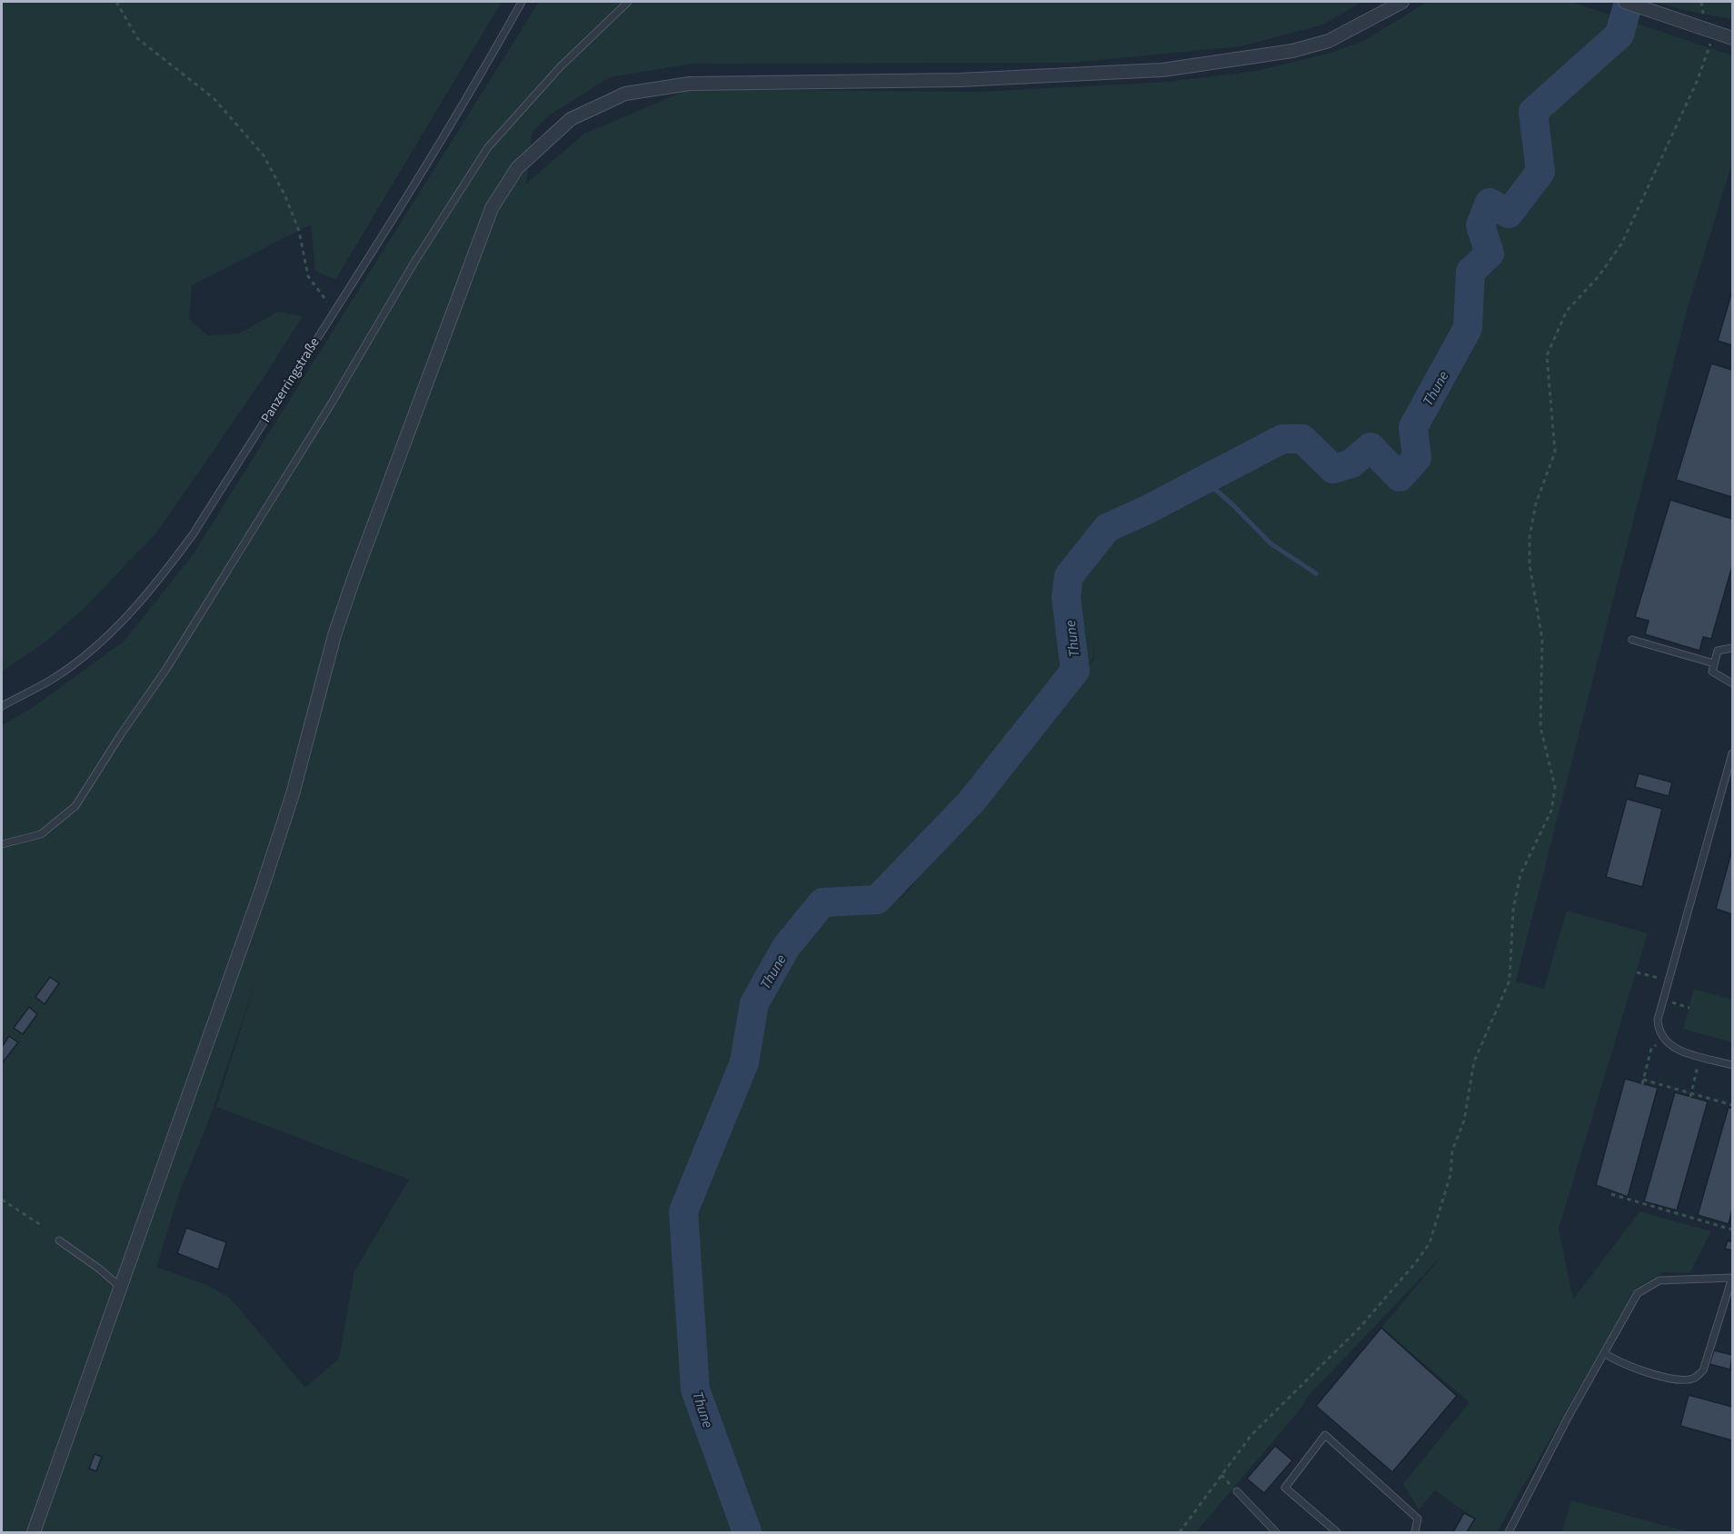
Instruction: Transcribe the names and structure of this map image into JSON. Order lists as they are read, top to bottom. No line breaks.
{"streets":{"lane":["Panzerringstraße"]},"water":["Thune"]}
